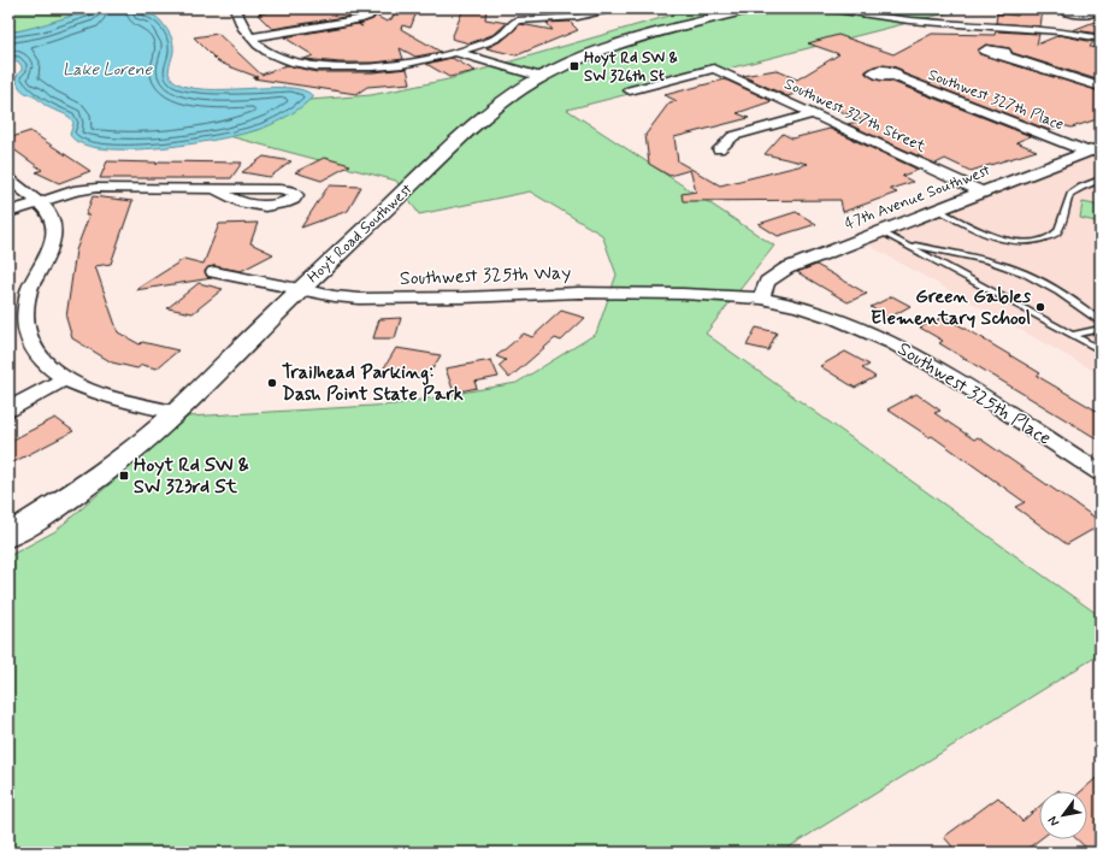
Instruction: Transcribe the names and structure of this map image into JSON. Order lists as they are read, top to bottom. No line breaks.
{"streets":{"main road":["Hoyt Road Southwest"],"street":["Southwest 327th Place","Southwest 327th Street","47th Avenue Southwest","Southwest 325th Way","Southwest 325th Place"]},"crossings":[["Southwest 327th Place","47th Avenue Southwest"],["Southwest 327th Street","47th Avenue Southwest"],["47th Avenue Southwest","Southwest 325th Way"],["47th Avenue Southwest","Southwest 325th Place"],["Hoyt Road Southwest","Southwest 325th Way"],["Southwest 325th Way","Southwest 325th Place"]],"water":["Lake Lorene"],"places":{"transit":["Hoyt Rd SW & SW 326th St","Hoyt Rd SW & SW 323rd St"],"other":["Green Gables Elementary School","Trailhead Parking: Dash Point State Park"]},"north":"bottom left"}
